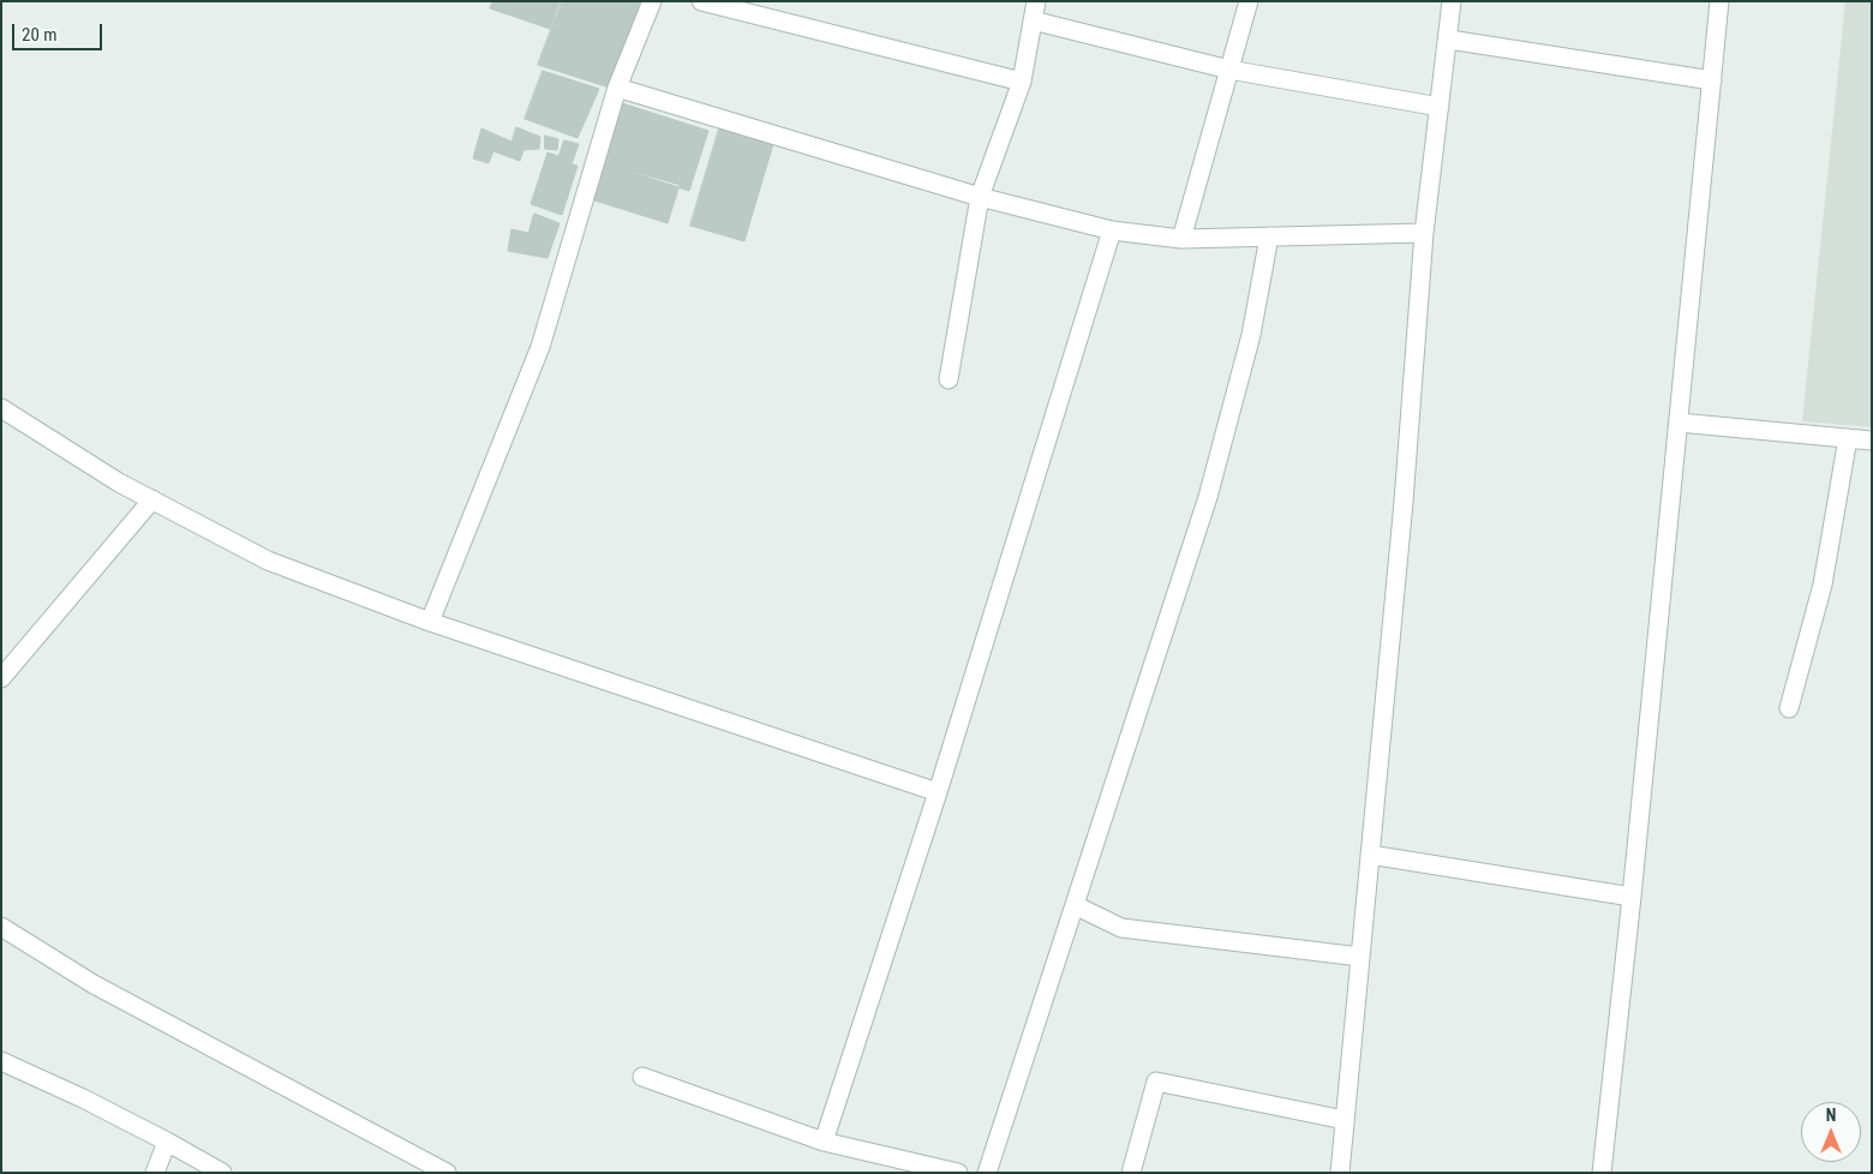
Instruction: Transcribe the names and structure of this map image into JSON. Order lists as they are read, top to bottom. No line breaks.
{"scale_bar":"20 m","north":"top"}
